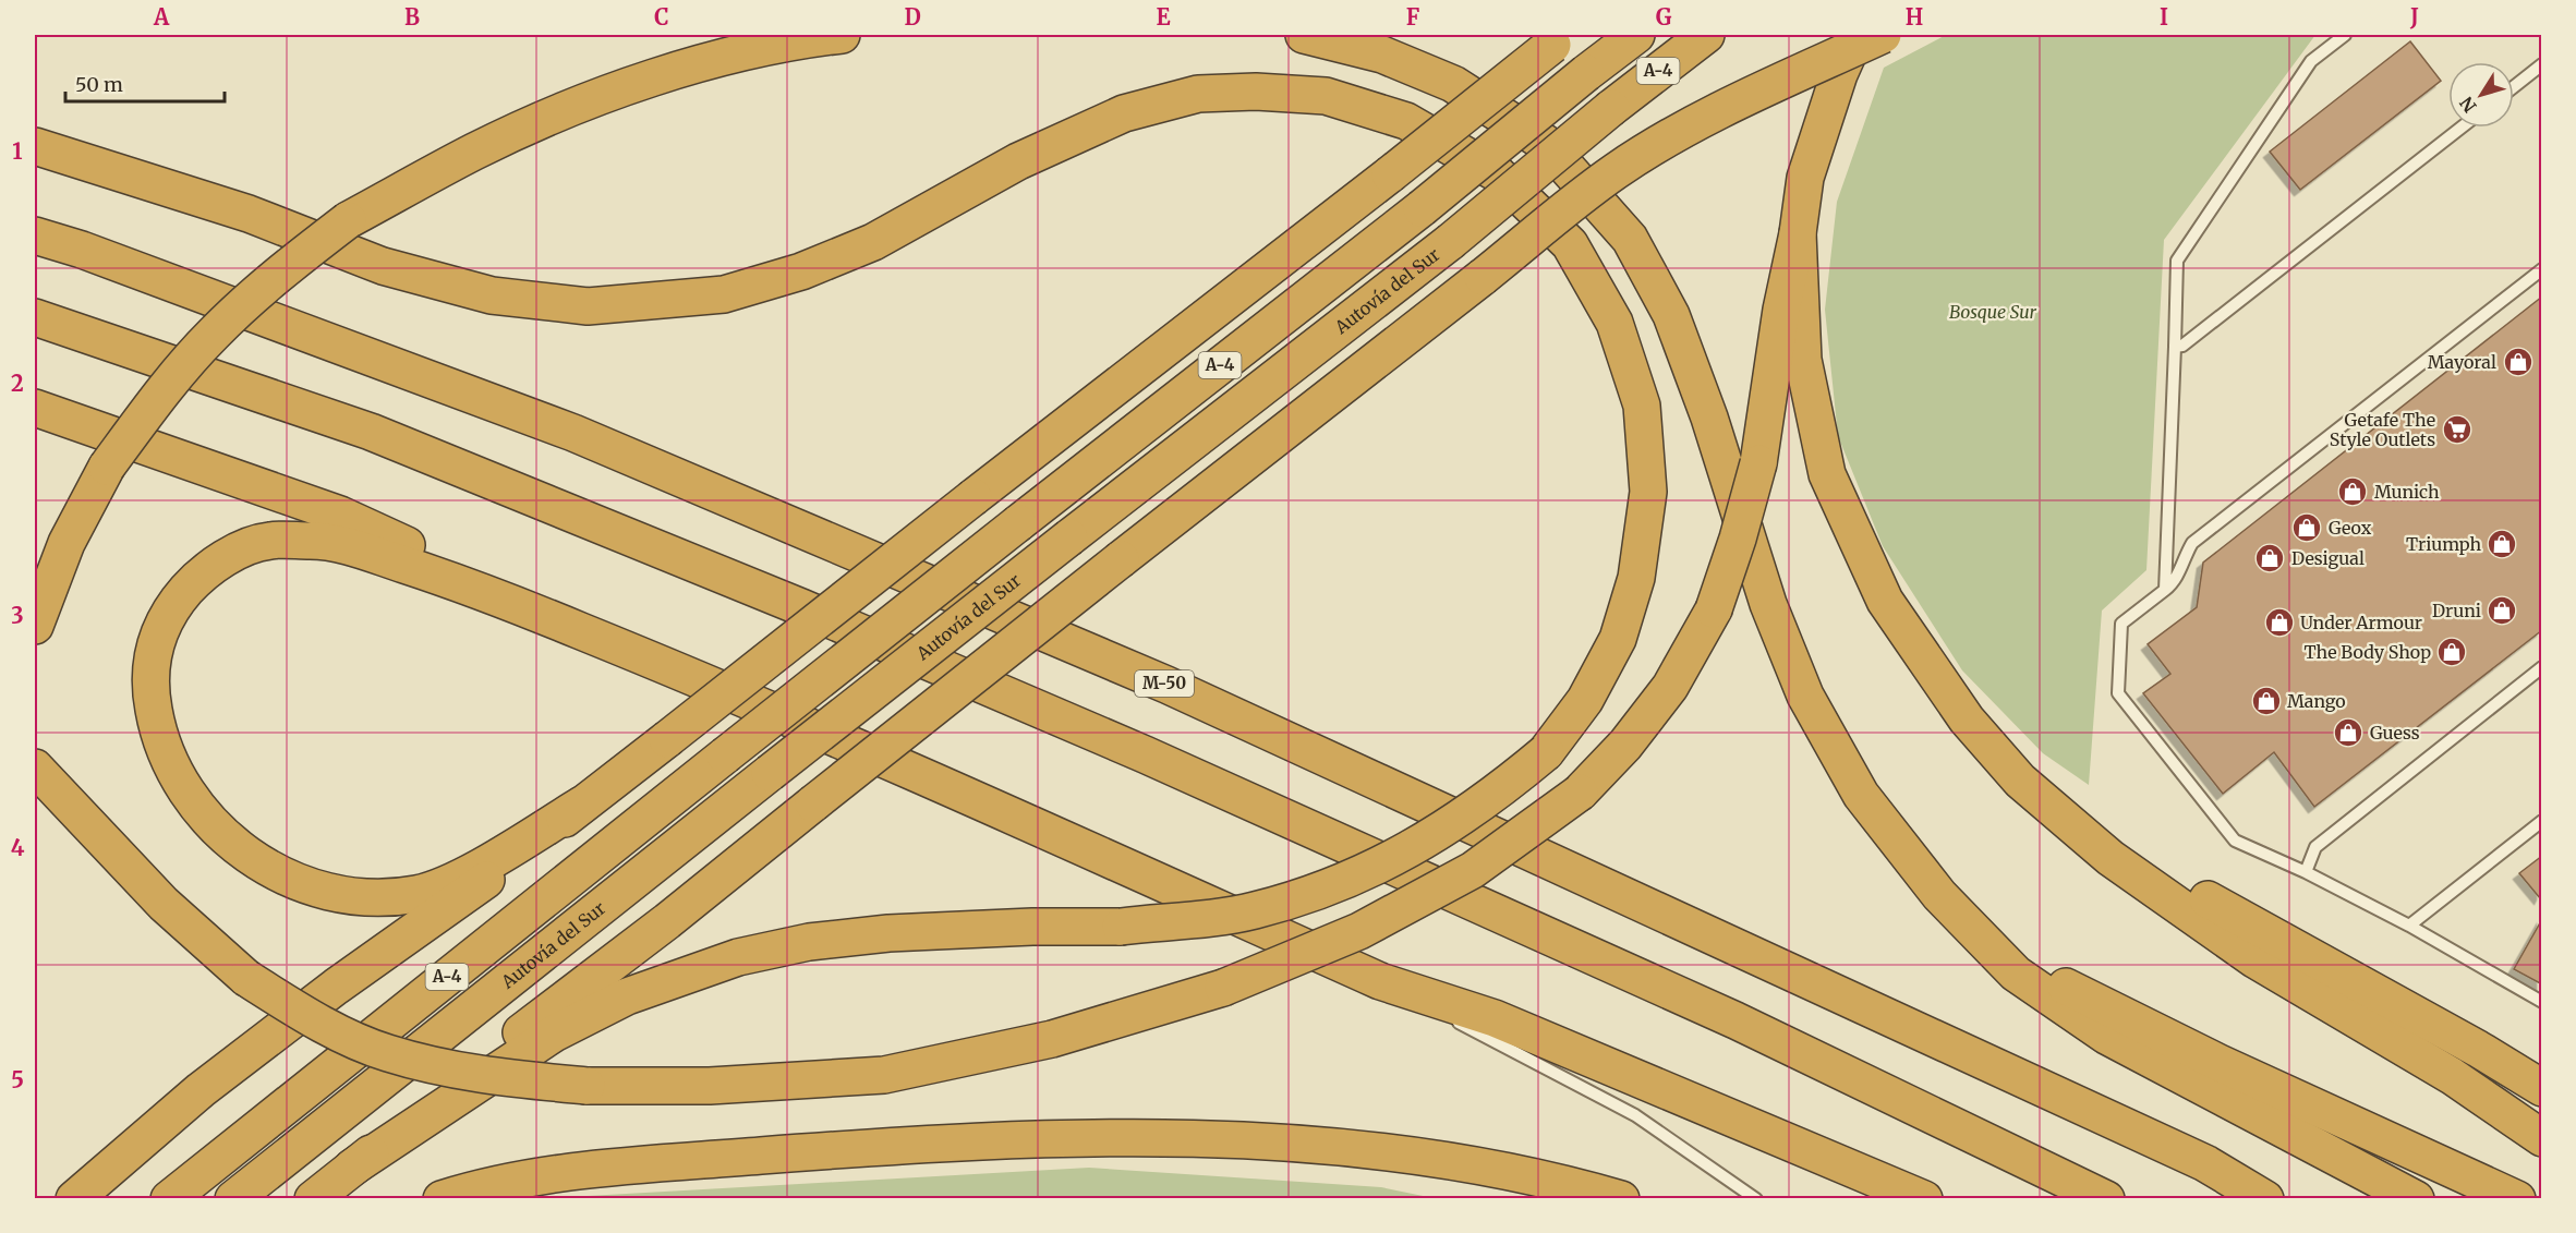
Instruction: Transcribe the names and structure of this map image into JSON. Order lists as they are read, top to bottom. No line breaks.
{"streets":{"highway":["A-4","Autovía del Sur","M-50"]},"parks":["Bosque Sur"],"places":{"shop":["Mayoral","Munich","Geox","Triumph","Desigual","Druni","Under Armour","The Body Shop","Mango","Guess"],"supermarket":["Getafe The Style Outlets"]},"scale_bar":"50 m","north":"bottom left","grid":{"columns":["A","B","C","D","E","F","G","H","I","J"],"rows":["1","2","3","4","5"]}}
